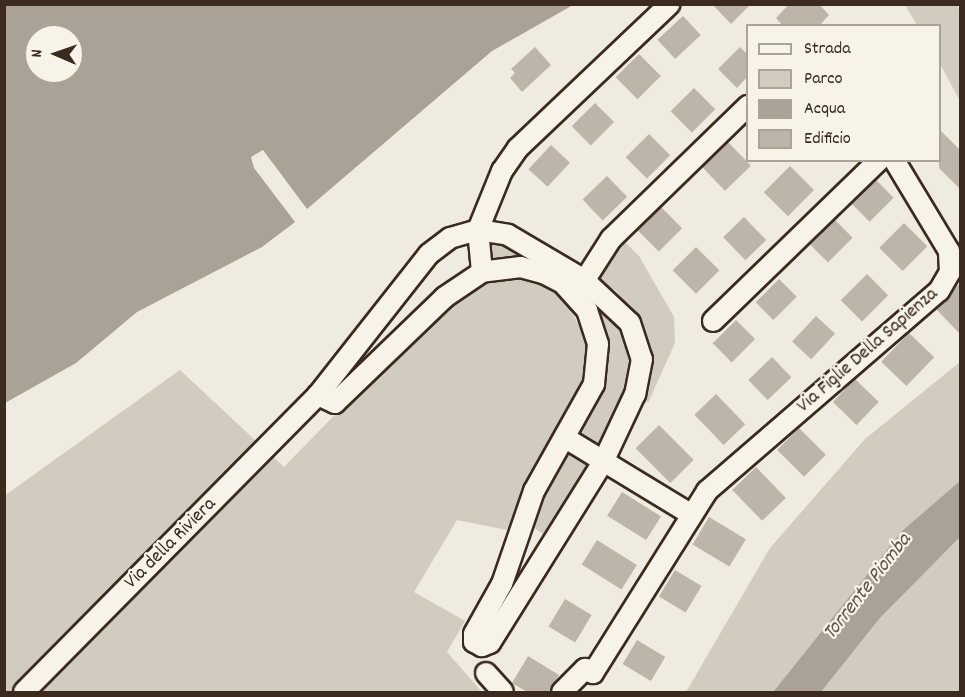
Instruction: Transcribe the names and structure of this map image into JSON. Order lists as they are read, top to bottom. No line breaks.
{"streets":{"street":["Via Figlie Della Sapienza","Via della Riviera"]},"water":["Torrente Piomba"],"legend":["Strada","Parco","Acqua","Edificio"],"north":"left"}
